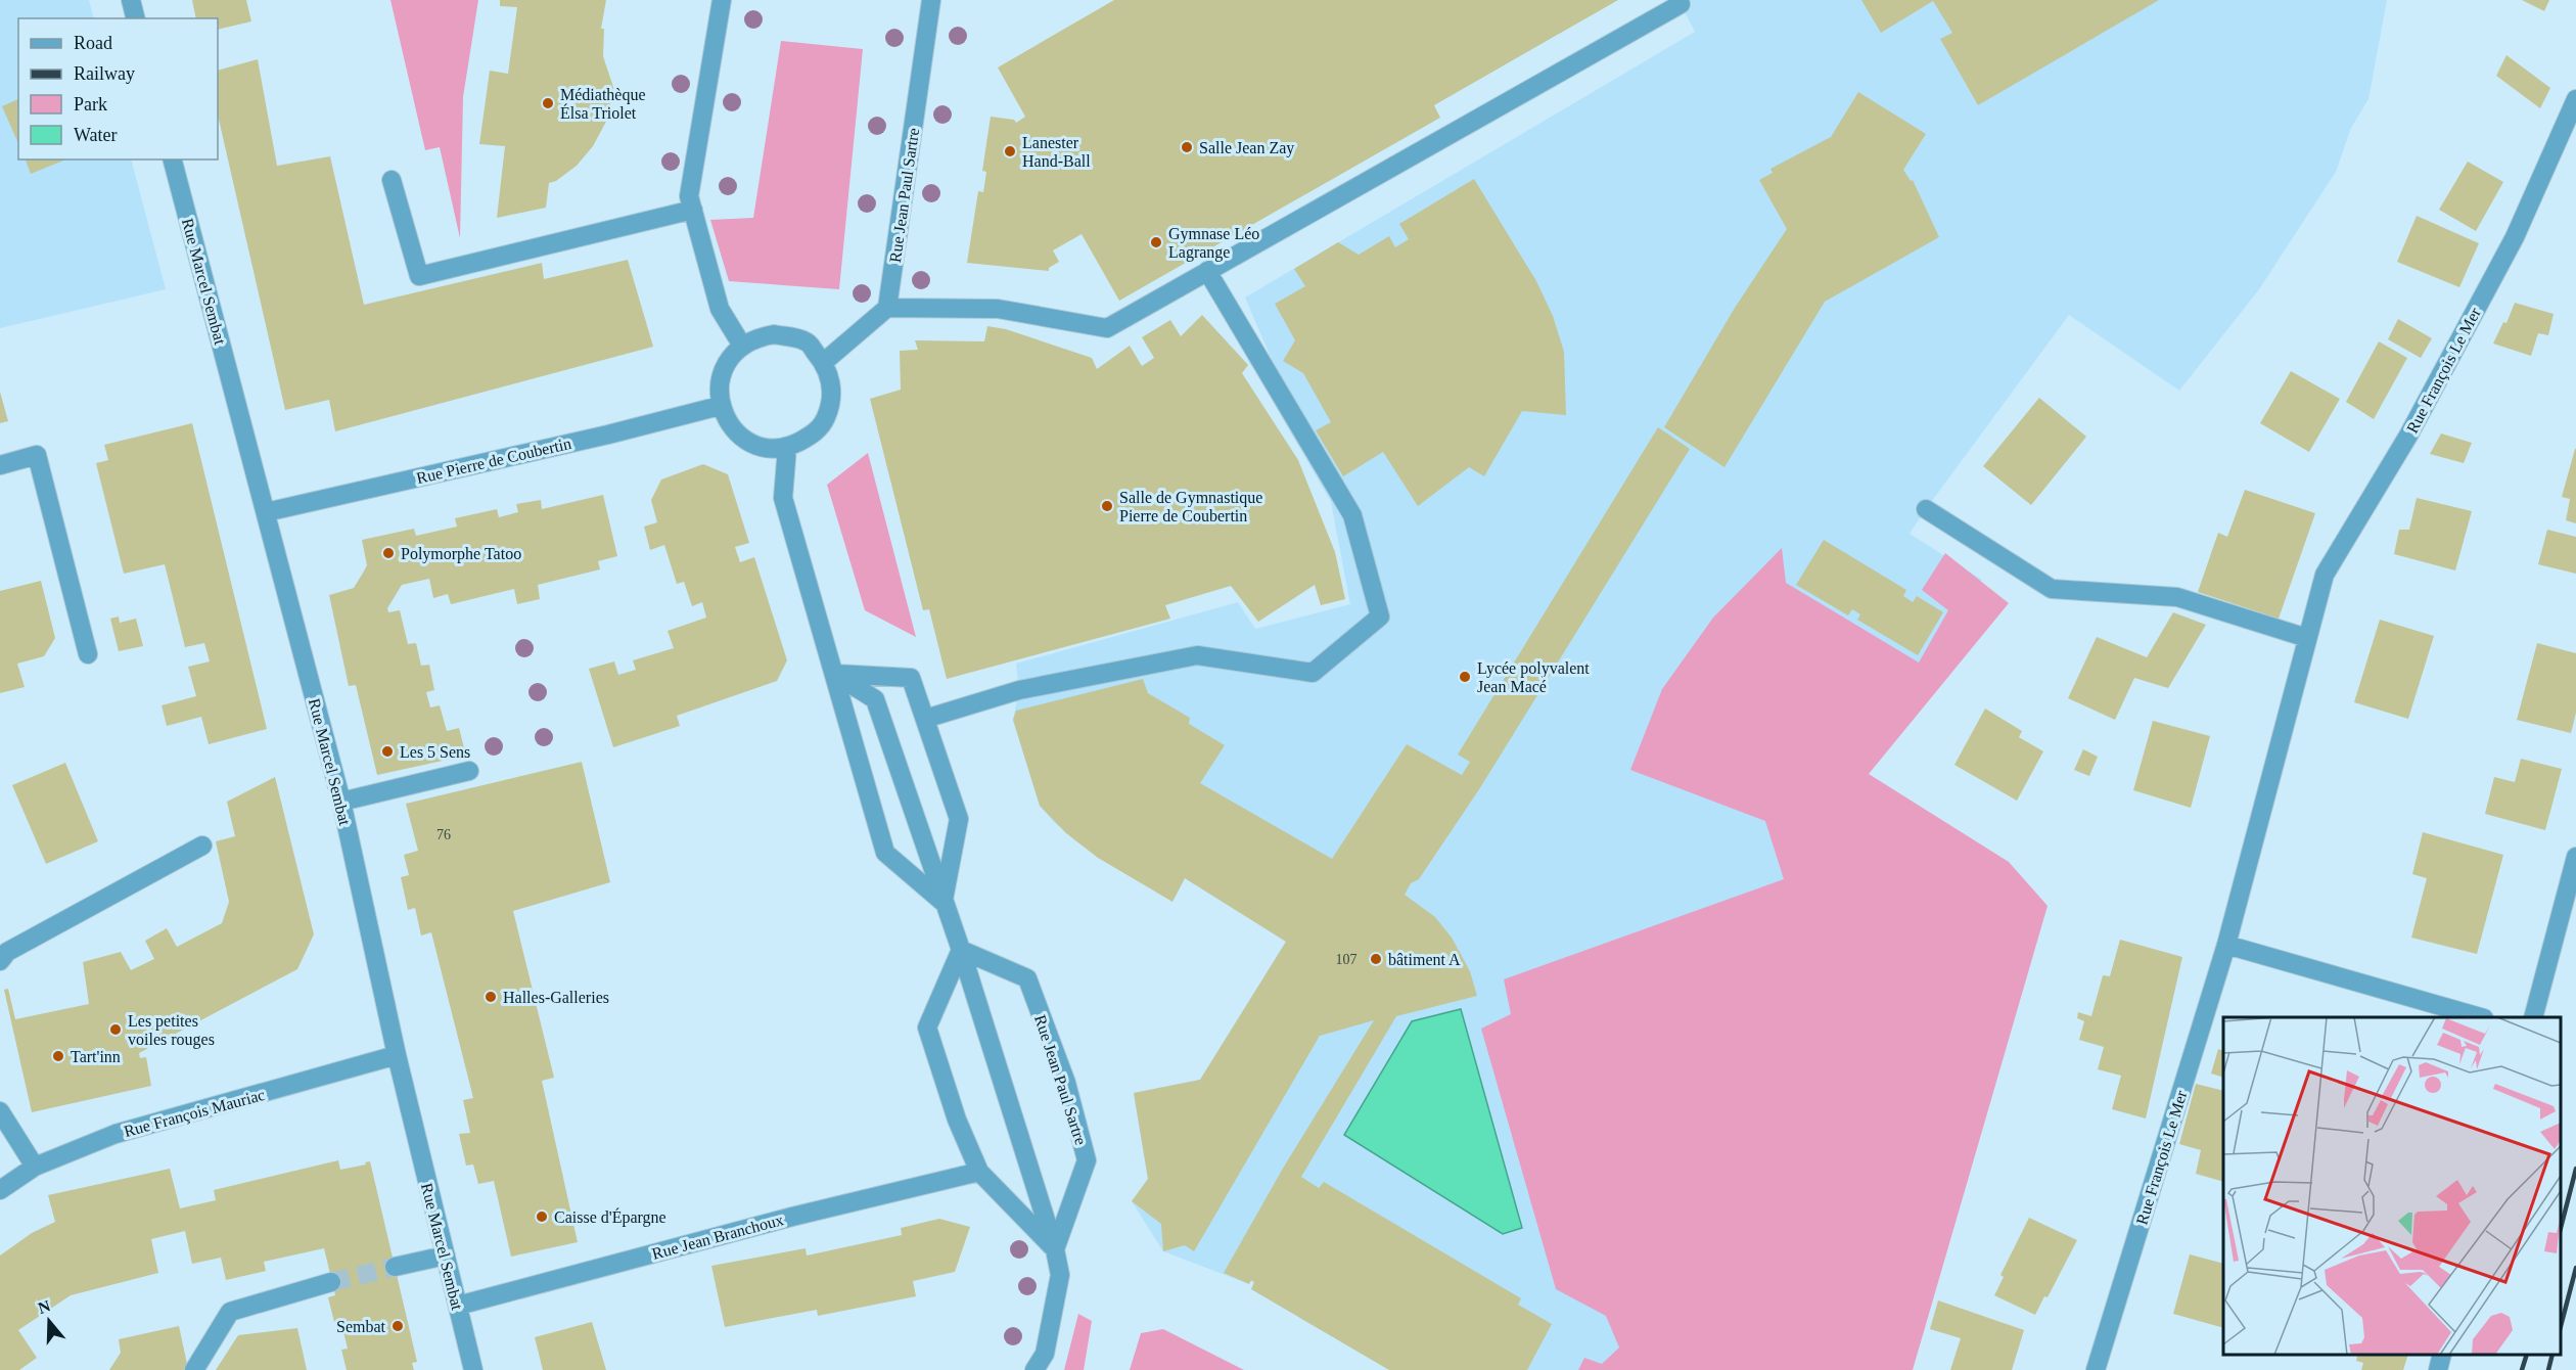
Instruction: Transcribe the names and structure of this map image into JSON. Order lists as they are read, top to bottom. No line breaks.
{"streets":{"street":["Rue Jean Paul Sartre","Rue Marcel Sembat","Rue François Le Mer","Rue Pierre de Coubertin","Rue François Mauriac","Rue Jean Branchoux"]},"crossings":[["Rue Marcel Sembat","Rue Pierre de Coubertin"],["Rue Marcel Sembat","Rue François Mauriac"],["Rue Marcel Sembat","Rue Jean Branchoux"]],"places":["Médiathèque Élsa Triolet","Salle Jean Zay","Lanester Hand-Ball","Gymnase Léo Lagrange","Salle de Gymnastique Pierre de Coubertin","Polymorphe Tatoo","Lycée polyvalent Jean Macé","Les 5 Sens","bâtiment A","Halles-Galleries","Les petites voiles rouges","Tart'inn","Caisse d'Épargne","Sembat"],"house_numbers":["76","107"],"legend":["Road","Railway","Park","Water"],"north":"top"}
